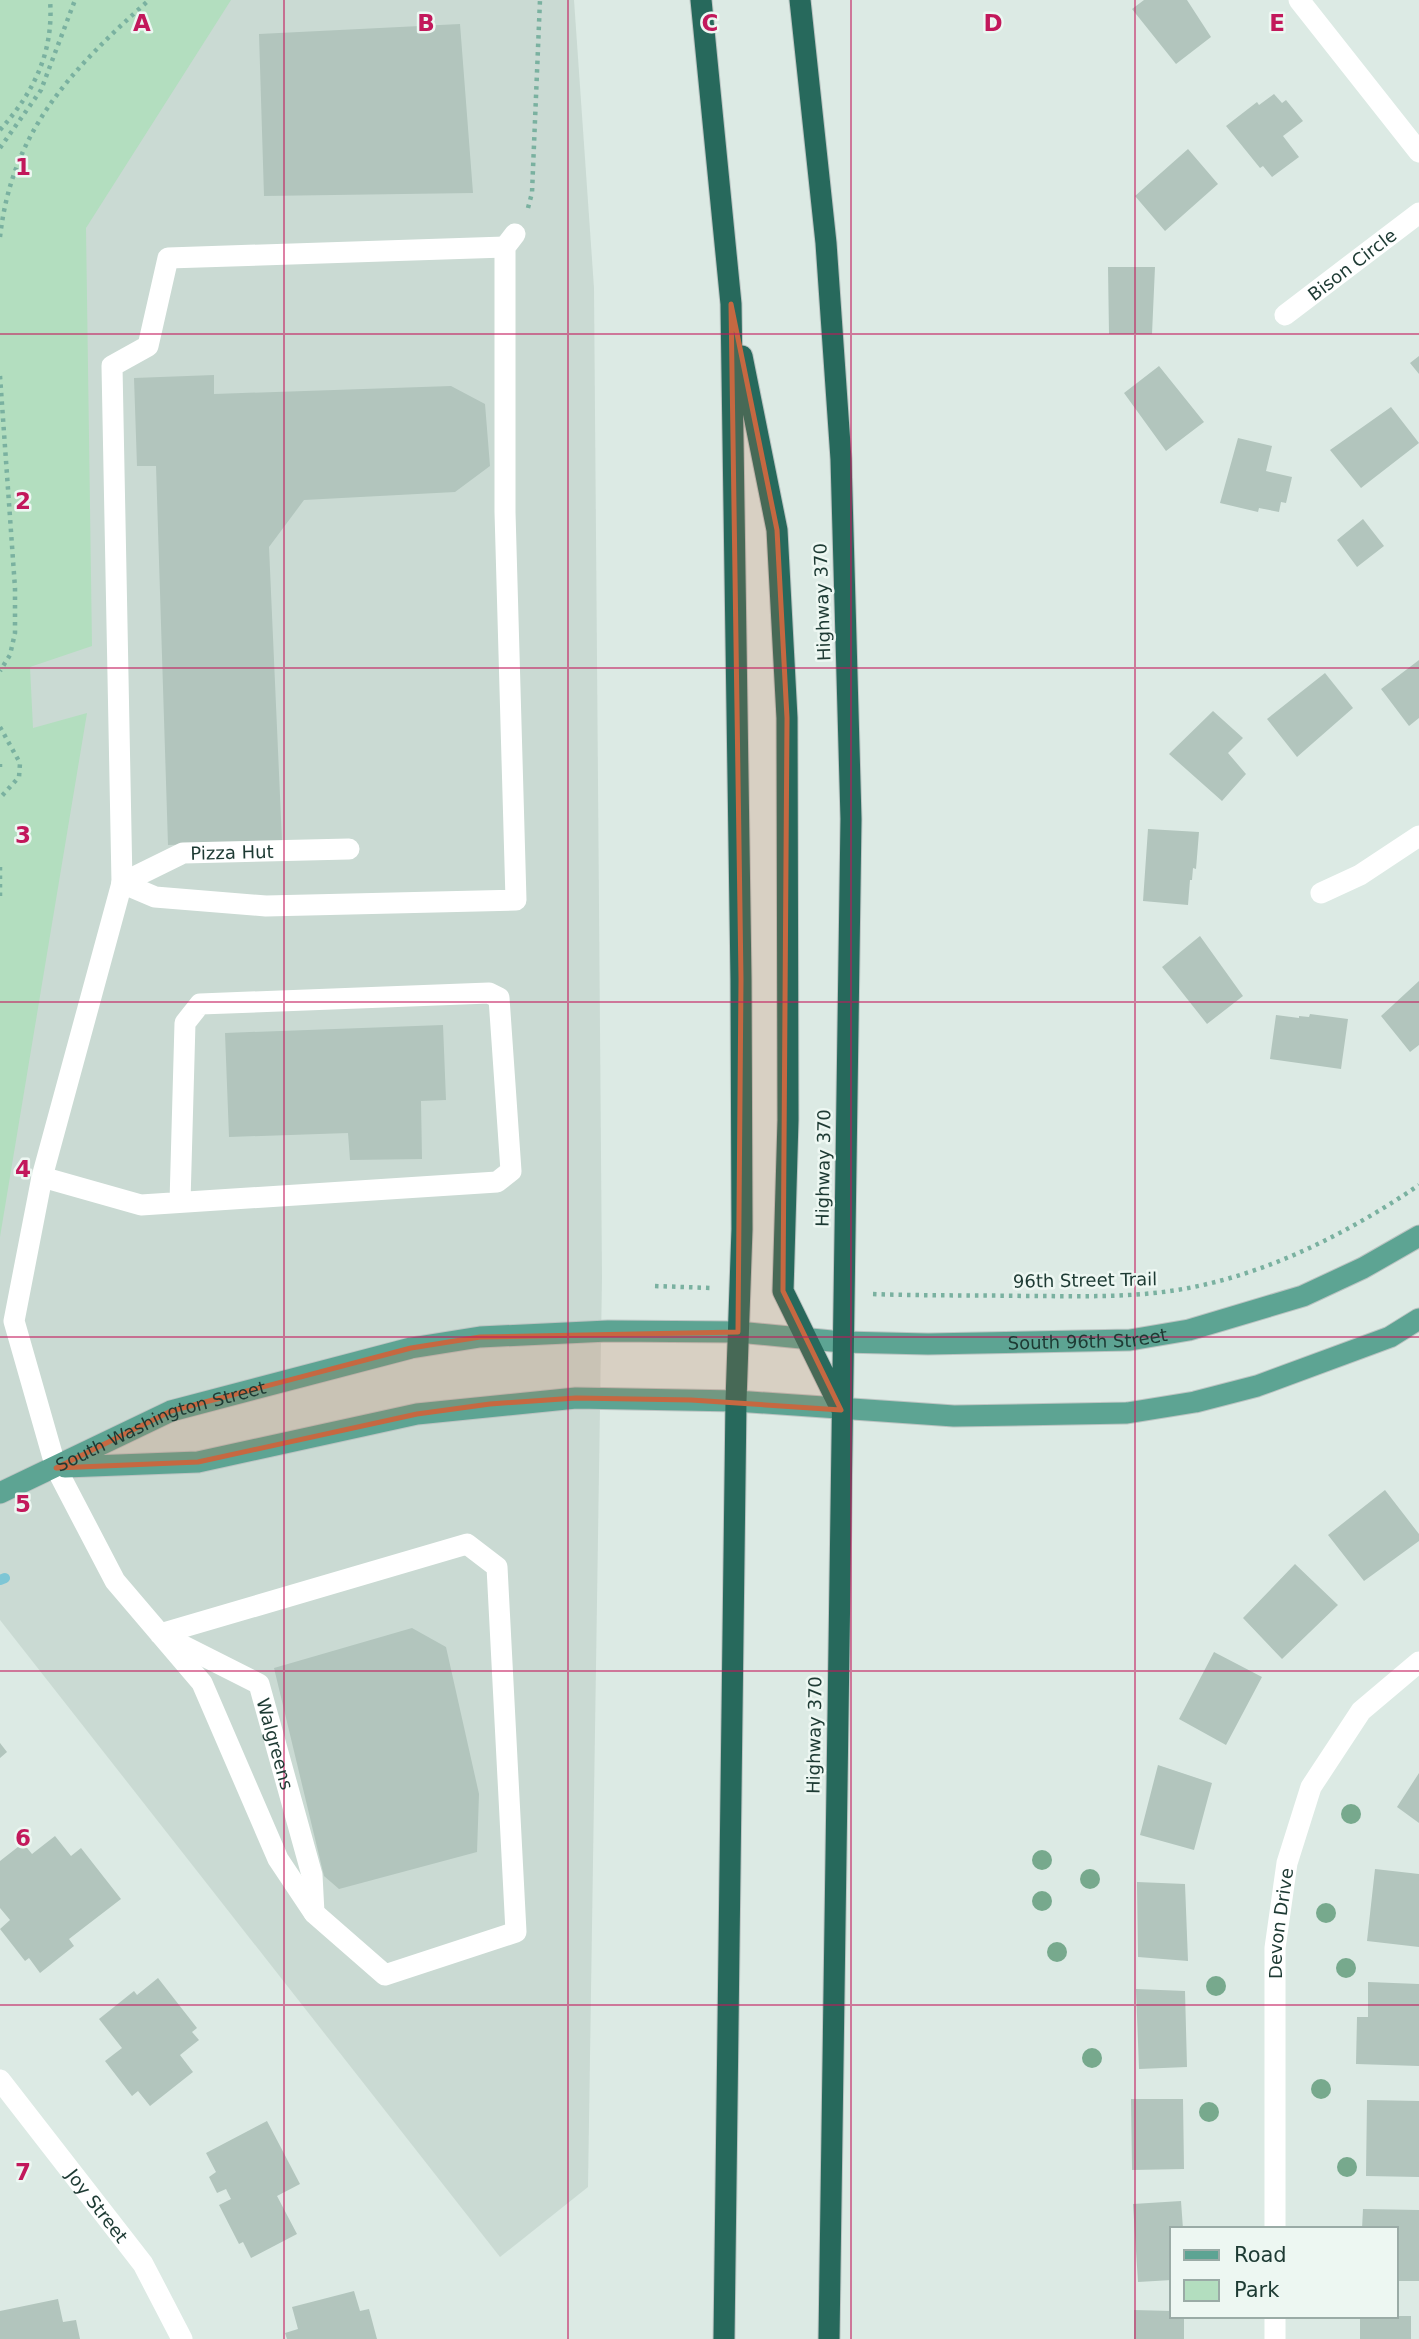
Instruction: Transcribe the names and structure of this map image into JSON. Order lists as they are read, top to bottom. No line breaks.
{"streets":{"highway":["Highway 370"],"main road":["South 96th Street","South Washington Street"],"street":["Bison Circle","Pizza Hut","Walgreens","Devon Drive","Joy Street"],"path":["96th Street Trail"]},"crossings":[["Highway 370","South 96th Street"],["South 96th Street","South Washington Street"]],"legend":["Road","Park"],"grid":{"columns":["A","B","C","D","E"],"rows":["1","2","3","4","5","6","7"]}}
